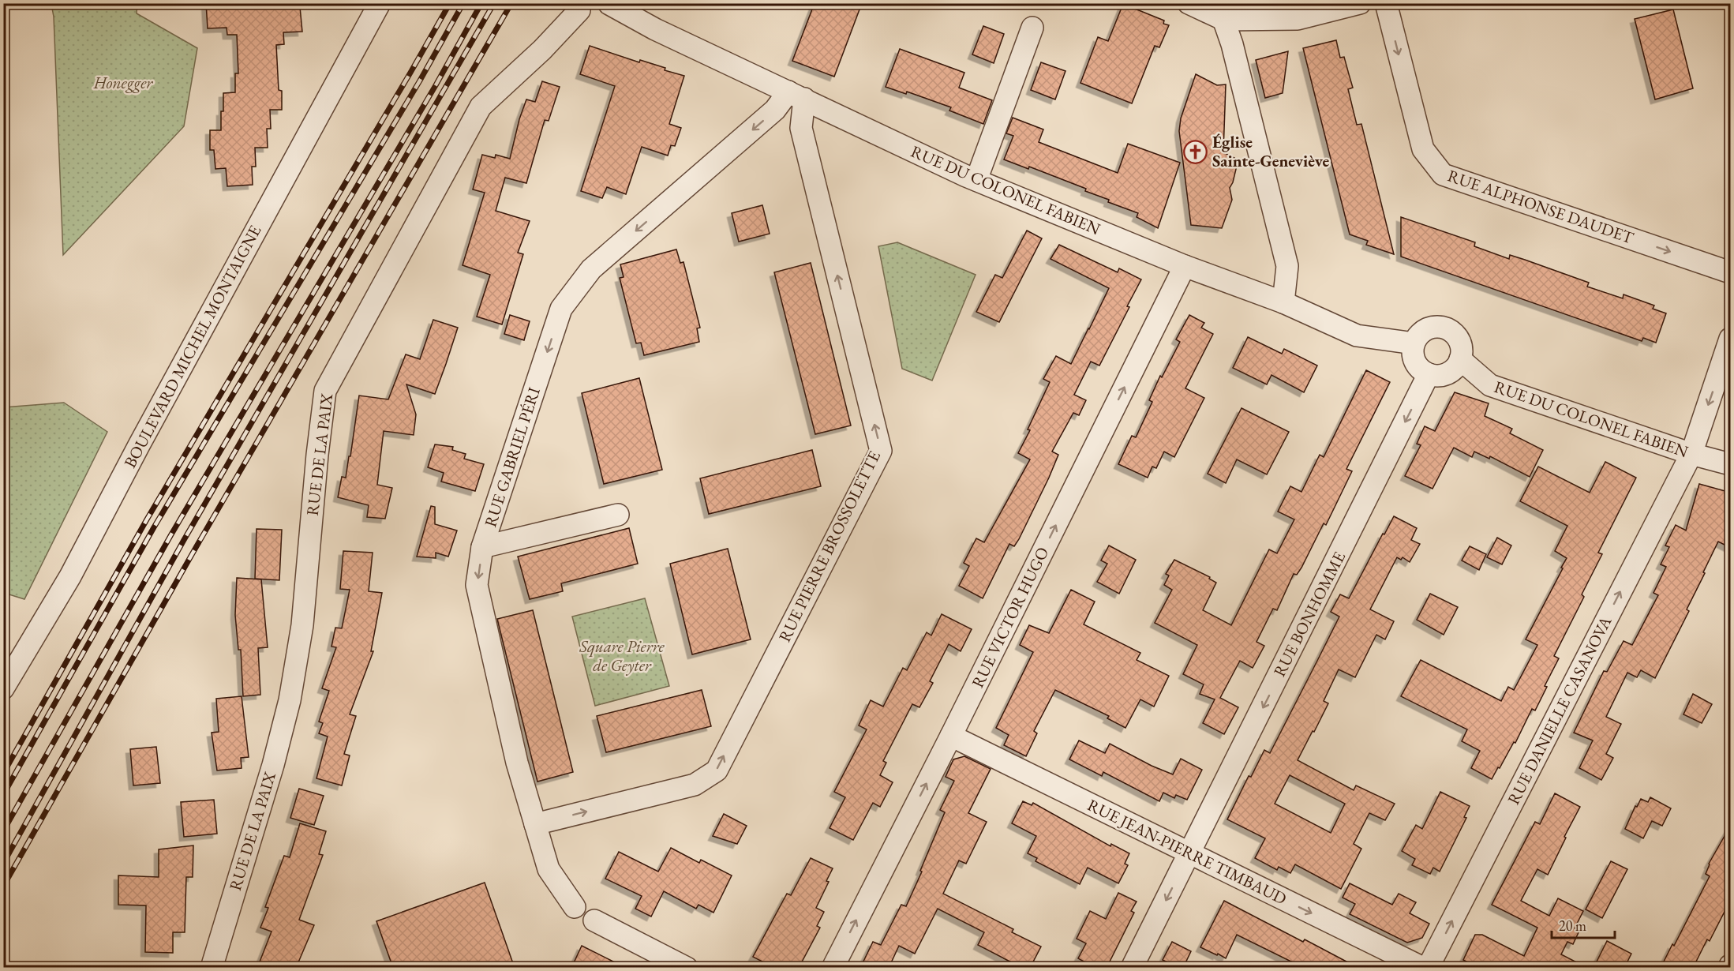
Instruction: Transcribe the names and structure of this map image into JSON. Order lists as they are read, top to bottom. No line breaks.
{"streets":{"street":["RUE DU COLONEL FABIEN","RUE ALPHONSE DAUDET","BOULEVARD MICHEL MONTAIGNE","RUE DE LA PAIX","RUE GABRIEL PÉRI","RUE PIERRE BROSSOLETTE","RUE BONHOMME","RUE VICTOR HUGO","RUE DANIELLE CASANOVA","RUE JEAN-PIERRE TIMBAUD"]},"crossings":[["RUE DU COLONEL FABIEN","RUE DE LA PAIX"],["RUE DU COLONEL FABIEN","RUE GABRIEL PÉRI"],["RUE DU COLONEL FABIEN","RUE PIERRE BROSSOLETTE"],["RUE DU COLONEL FABIEN","RUE BONHOMME"],["RUE DU COLONEL FABIEN","RUE VICTOR HUGO"],["RUE DU COLONEL FABIEN","RUE DANIELLE CASANOVA"],["RUE GABRIEL PÉRI","RUE PIERRE BROSSOLETTE"],["RUE BONHOMME","RUE JEAN-PIERRE TIMBAUD"],["RUE VICTOR HUGO","RUE JEAN-PIERRE TIMBAUD"]],"one_way":["RUE ALPHONSE DAUDET","RUE GABRIEL PÉRI","RUE PIERRE BROSSOLETTE","RUE BONHOMME","RUE VICTOR HUGO","RUE DANIELLE CASANOVA","RUE JEAN-PIERRE TIMBAUD"],"parks":["Honegger","Square Pierre de Geyter"],"places":{"church":["Église Sainte-Geneviève"]},"scale_bar":"20 m"}
